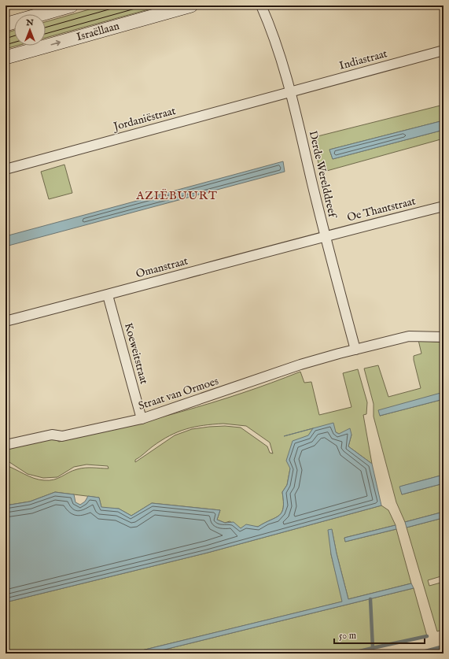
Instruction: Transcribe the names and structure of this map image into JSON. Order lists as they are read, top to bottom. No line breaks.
{"streets":{"street":["Israëllaan","Indiastraat","Jordaniëstraat","Derde Werelddreef","Oe Thantstraat","Omanstraat","Koeweitstraat","Straat van Ormoes"]},"crossings":[["Indiastraat","Jordaniëstraat"],["Indiastraat","Derde Werelddreef"],["Jordaniëstraat","Derde Werelddreef"],["Derde Werelddreef","Oe Thantstraat"],["Derde Werelddreef","Omanstraat"],["Derde Werelddreef","Straat van Ormoes"],["Oe Thantstraat","Omanstraat"],["Omanstraat","Koeweitstraat"],["Koeweitstraat","Straat van Ormoes"]],"districts":["AZIËBUURT"],"scale_bar":"50 m","north":"top"}
